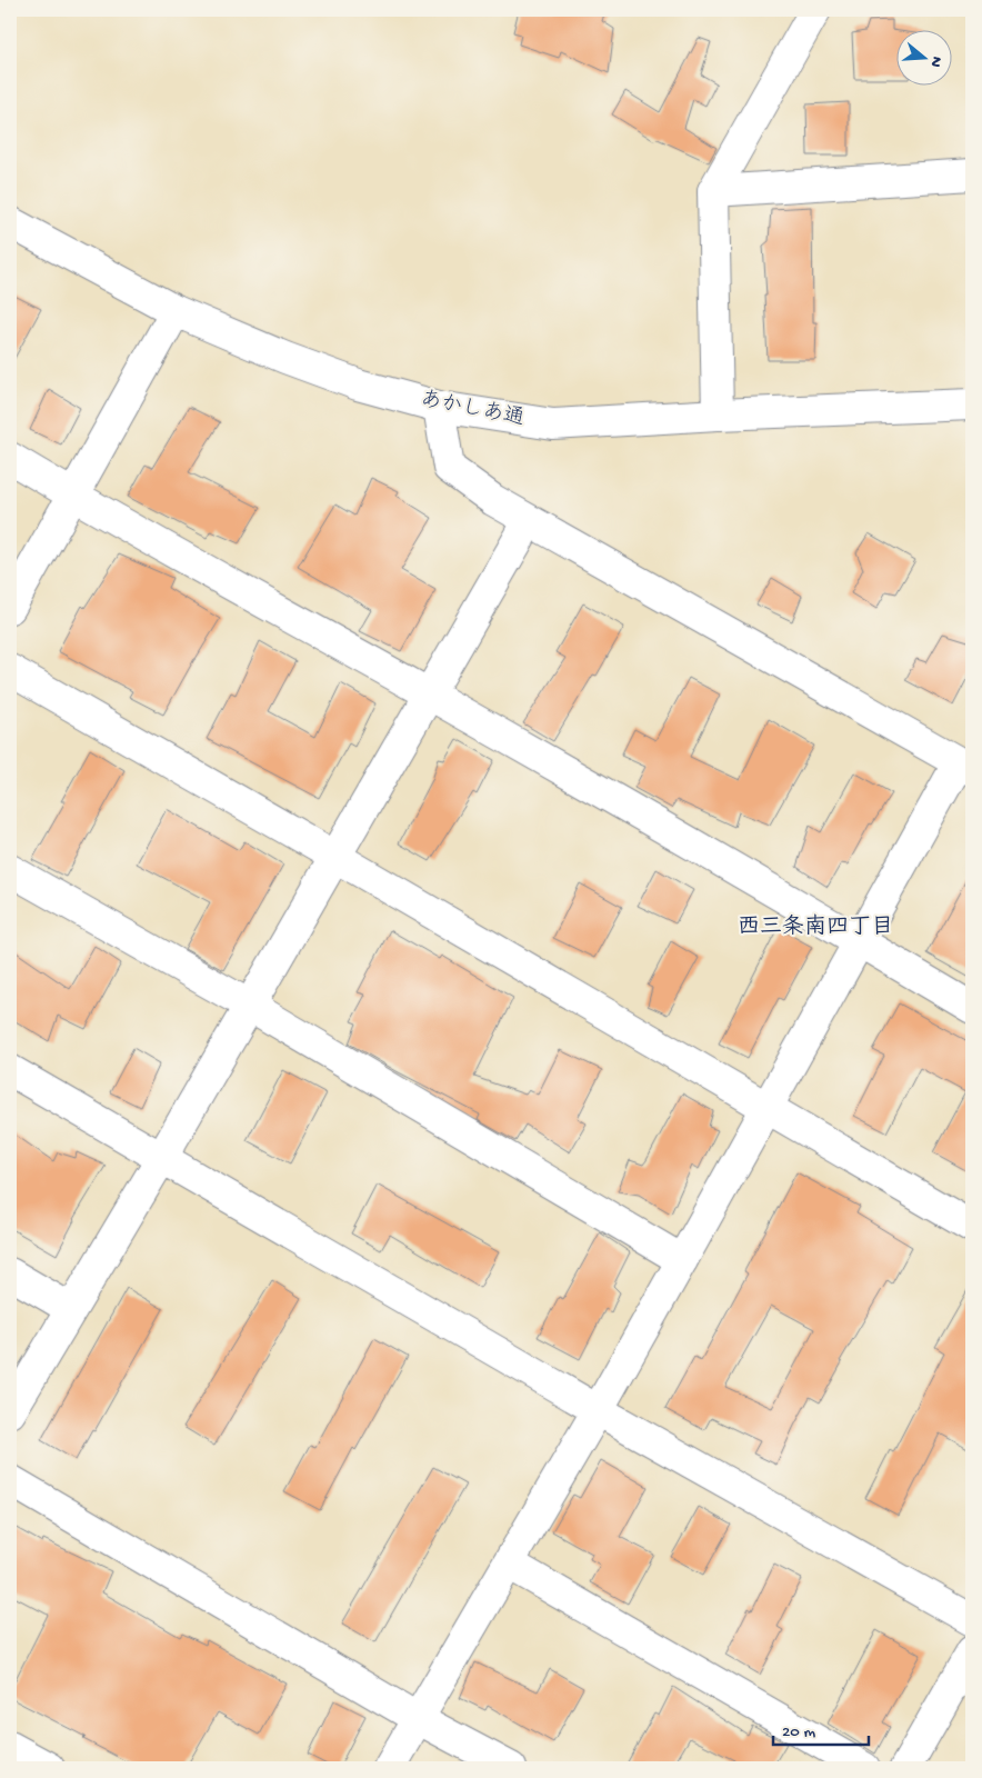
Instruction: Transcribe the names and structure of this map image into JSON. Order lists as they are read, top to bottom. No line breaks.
{"streets":{"street":["あかしあ通"]},"districts":["西三条南四丁目"],"scale_bar":"20 m","north":"right"}
